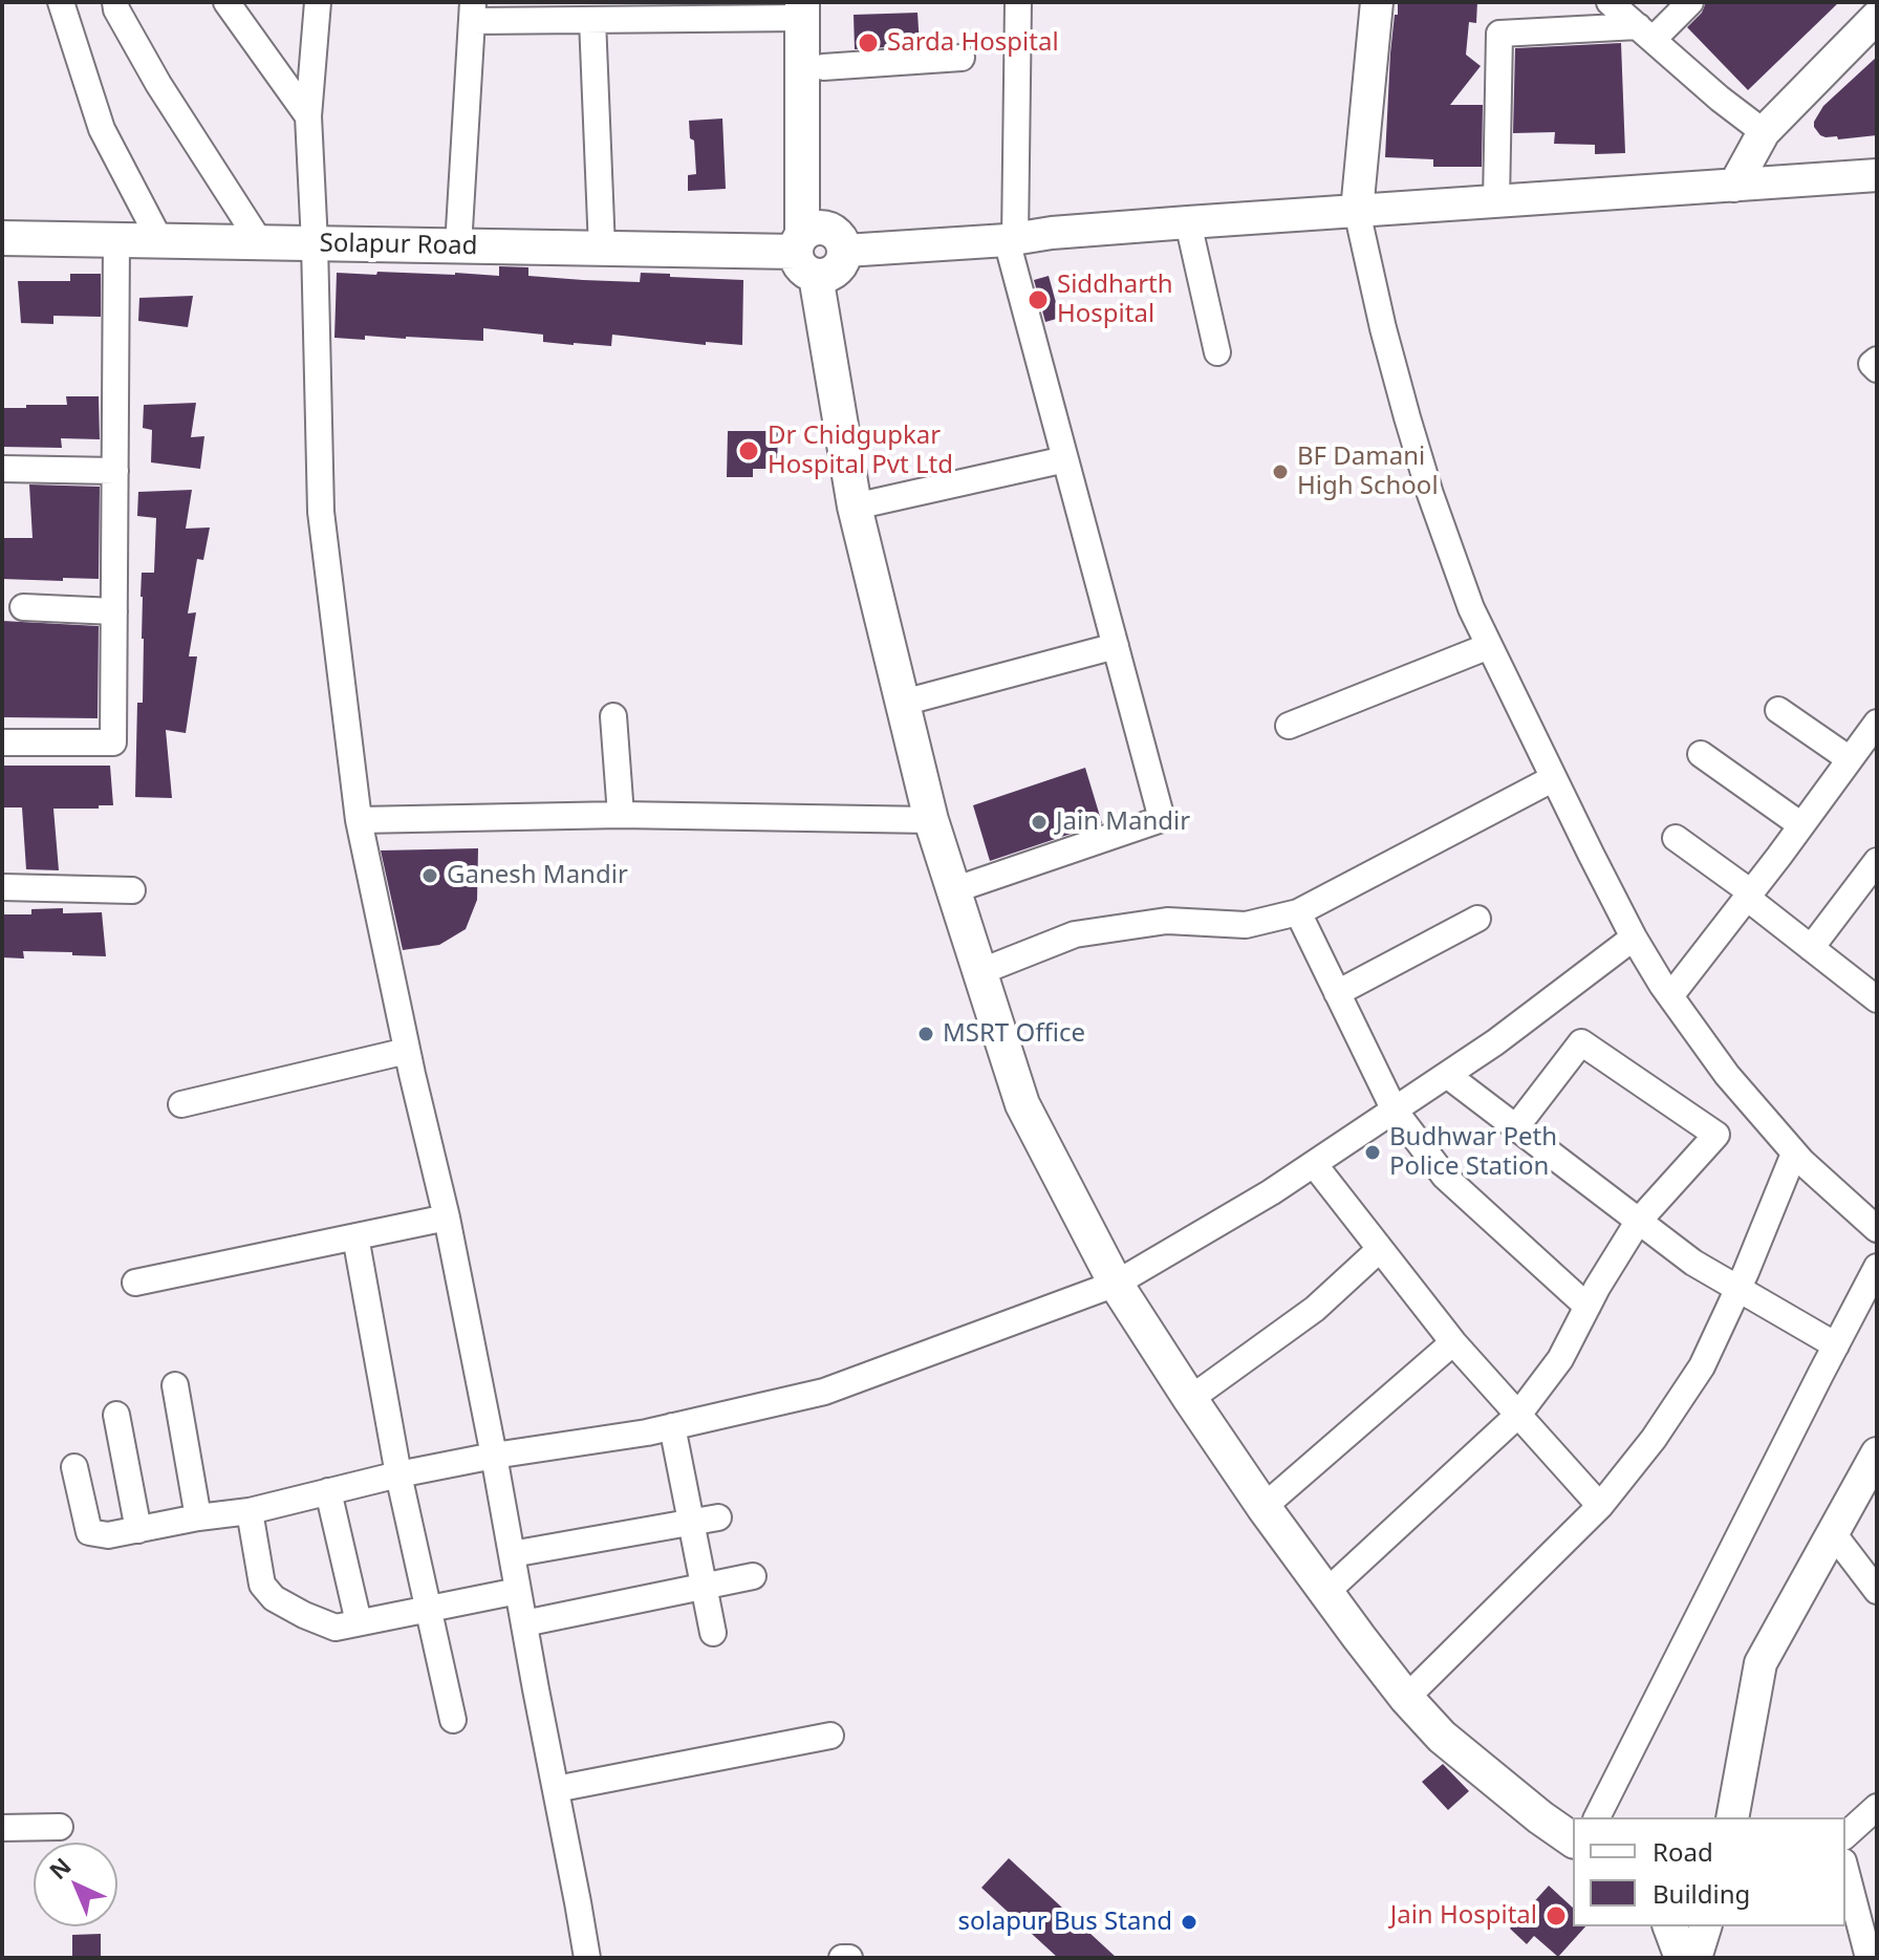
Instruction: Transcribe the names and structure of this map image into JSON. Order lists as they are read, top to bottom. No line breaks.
{"streets":{"main road":["Solapur Road"]},"places":["Sarda Hospital","Siddharth Hospital","Dr Chidgupkar Hospital Pvt Ltd","BF Damani High School","Jain Mandir","Ganesh Mandir","MSRT Office","Budhwar Peth Police Station","Jain Hospital","solapur Bus Stand"],"legend":["Road","Building"],"north":"top left"}
